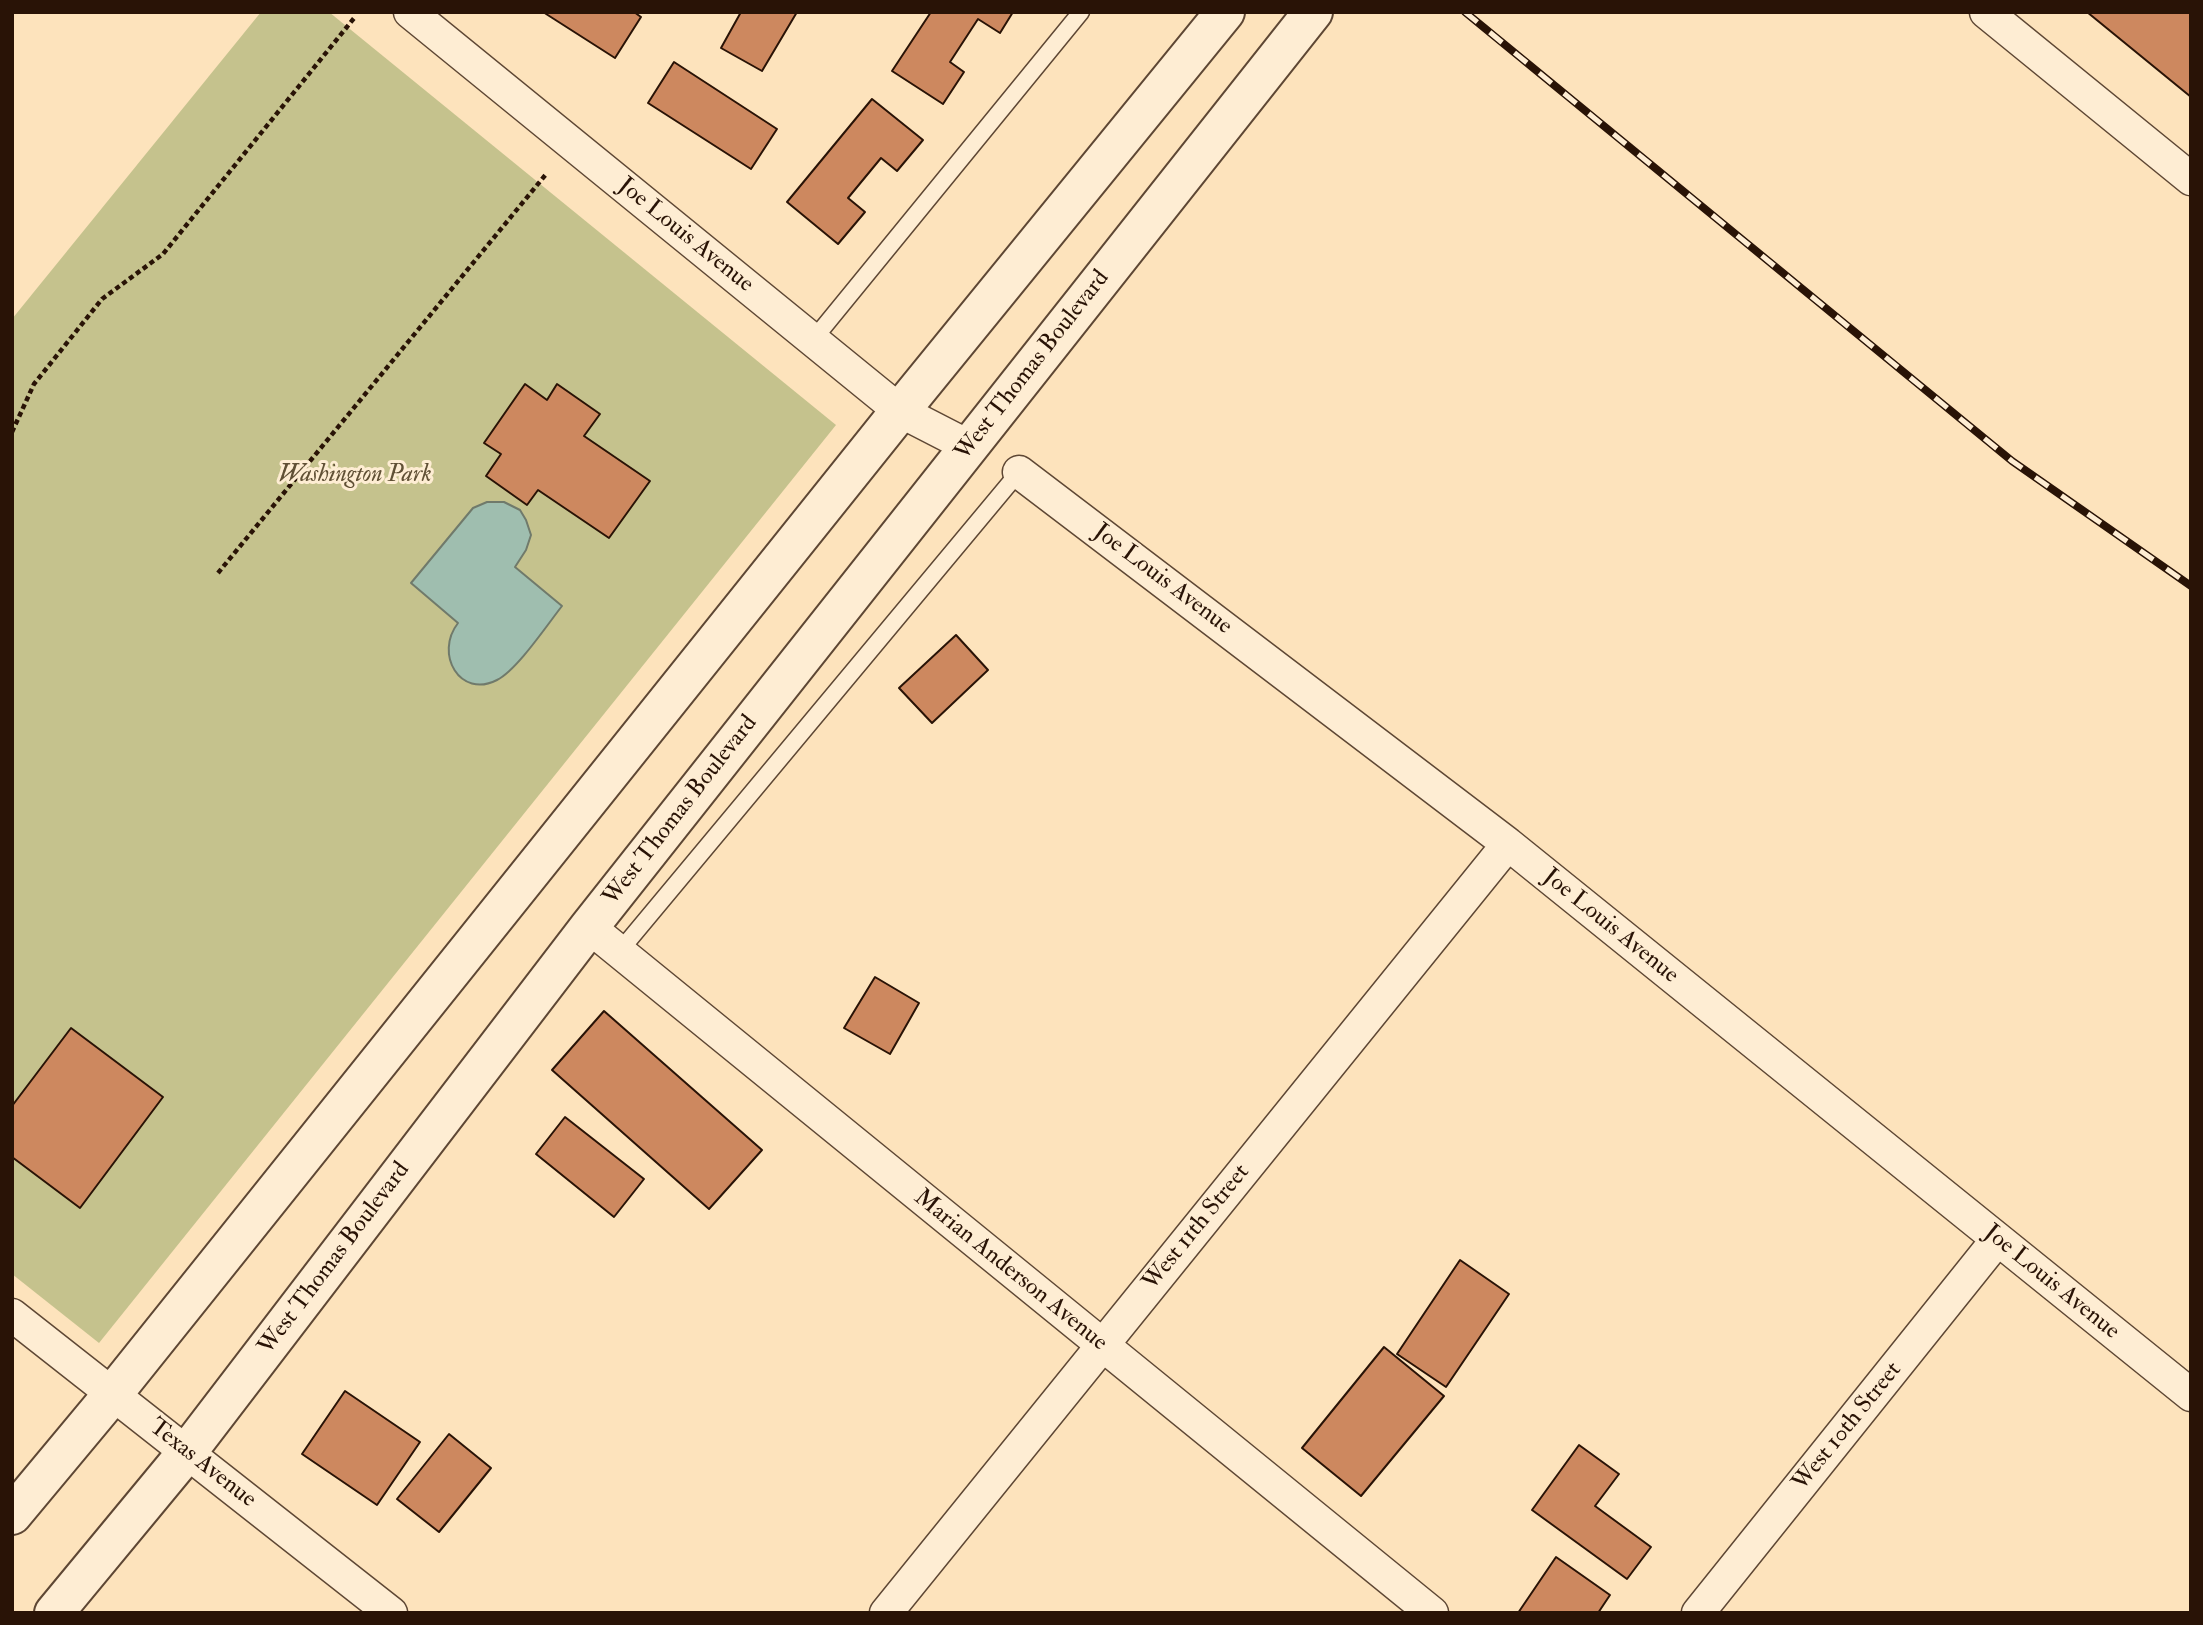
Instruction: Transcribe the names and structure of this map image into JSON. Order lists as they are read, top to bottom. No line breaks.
{"streets":{"street":["Joe Louis Avenue","West Thomas Boulevard","West 11th Street","Marian Anderson Avenue","West 10th Street","Texas Avenue"]},"crossings":[["Joe Louis Avenue","West Thomas Boulevard"],["Joe Louis Avenue","West 11th Street"],["Joe Louis Avenue","West 10th Street"],["West Thomas Boulevard","Marian Anderson Avenue"],["West Thomas Boulevard","Texas Avenue"],["West 11th Street","Marian Anderson Avenue"]],"parks":["Washington Park"]}
